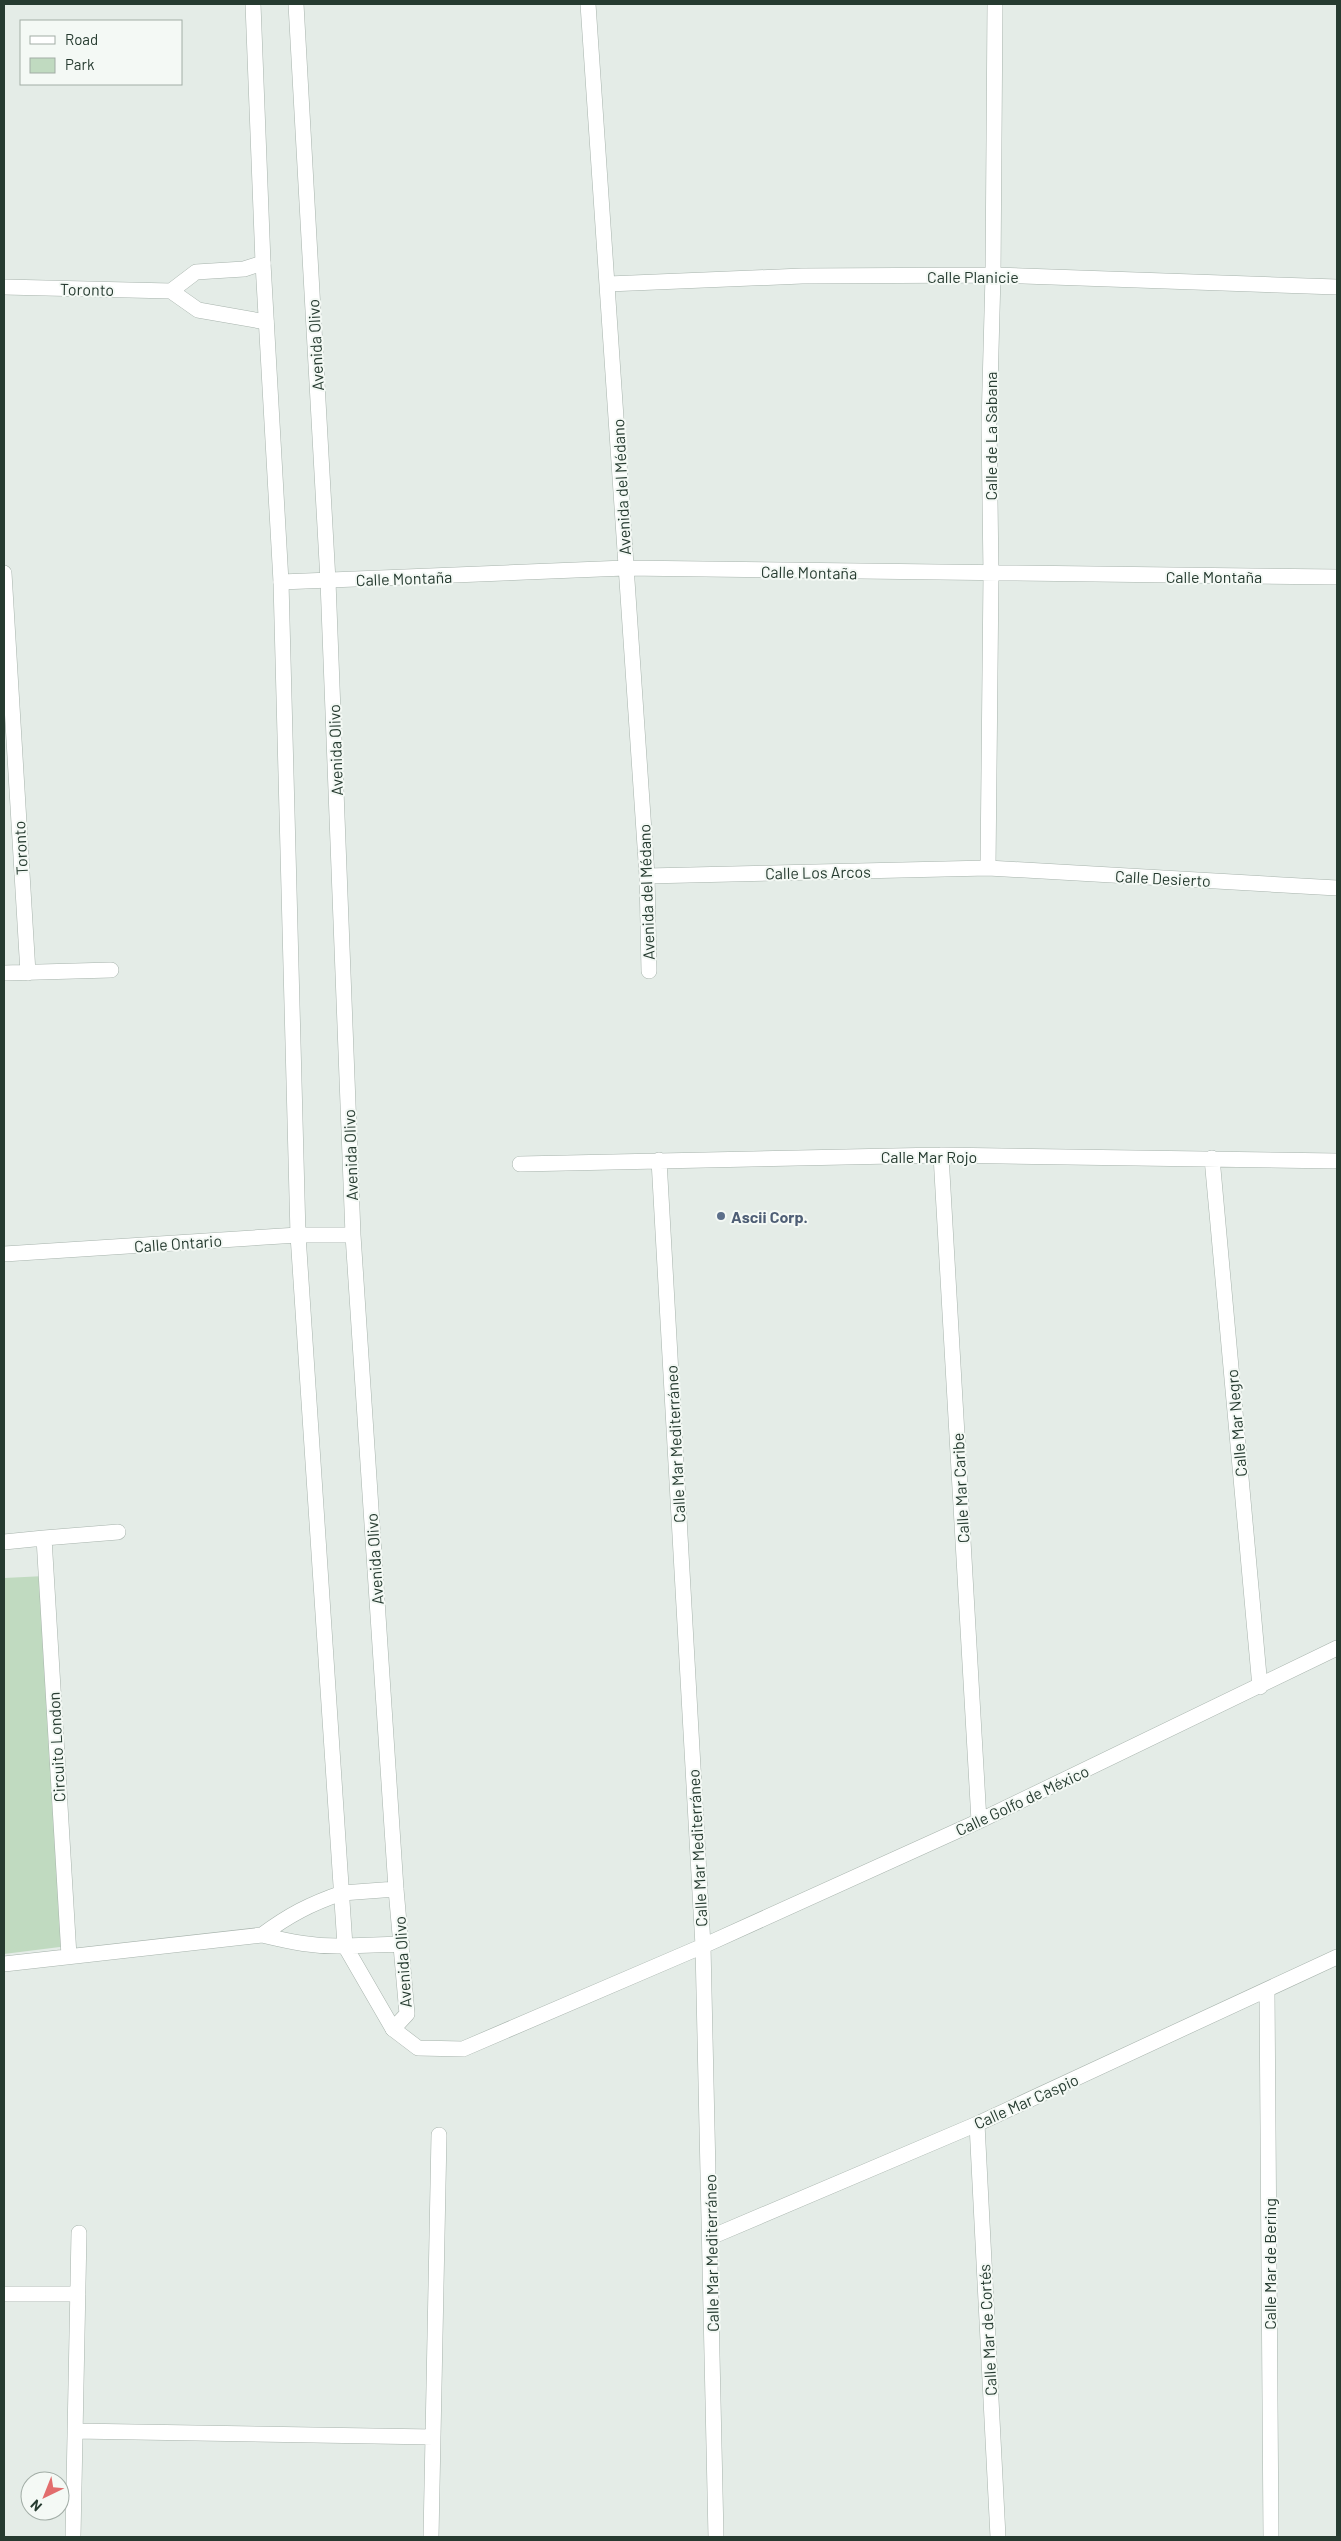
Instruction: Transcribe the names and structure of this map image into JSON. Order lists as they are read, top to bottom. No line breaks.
{"streets":{"street":["Calle Planicie","Toronto","Avenida Olivo","Calle de La Sabana","Avenida del Médano","Calle Montaña","Calle Los Arcos","Calle Desierto","Calle Mar Rojo","Calle Ontario","Calle Mar Negro","Calle Mar Mediterráneo","Calle Mar Caribe","Circuito London","Calle Golfo de México","Calle Mar Caspio","Calle Mar de Bering","Calle Mar de Cortés"]},"crossings":[["Calle Planicie","Calle de La Sabana"],["Calle Planicie","Avenida del Médano"],["Avenida Olivo","Calle Montaña"],["Avenida Olivo","Calle Ontario"],["Avenida Olivo","Calle Golfo de México"],["Calle de La Sabana","Calle Montaña"],["Calle de La Sabana","Calle Los Arcos"],["Calle de La Sabana","Calle Desierto"],["Avenida del Médano","Calle Montaña"],["Avenida del Médano","Calle Los Arcos"],["Calle Los Arcos","Calle Desierto"],["Calle Mar Rojo","Calle Mar Negro"],["Calle Mar Rojo","Calle Mar Mediterráneo"],["Calle Mar Rojo","Calle Mar Caribe"],["Calle Mar Negro","Calle Golfo de México"],["Calle Mar Mediterráneo","Calle Golfo de México"],["Calle Mar Mediterráneo","Calle Mar Caspio"],["Calle Mar Caribe","Calle Golfo de México"],["Calle Mar Caspio","Calle Mar de Bering"],["Calle Mar Caspio","Calle Mar de Cortés"]],"places":["Ascii Corp."],"legend":["Road","Park"],"north":"bottom left"}
